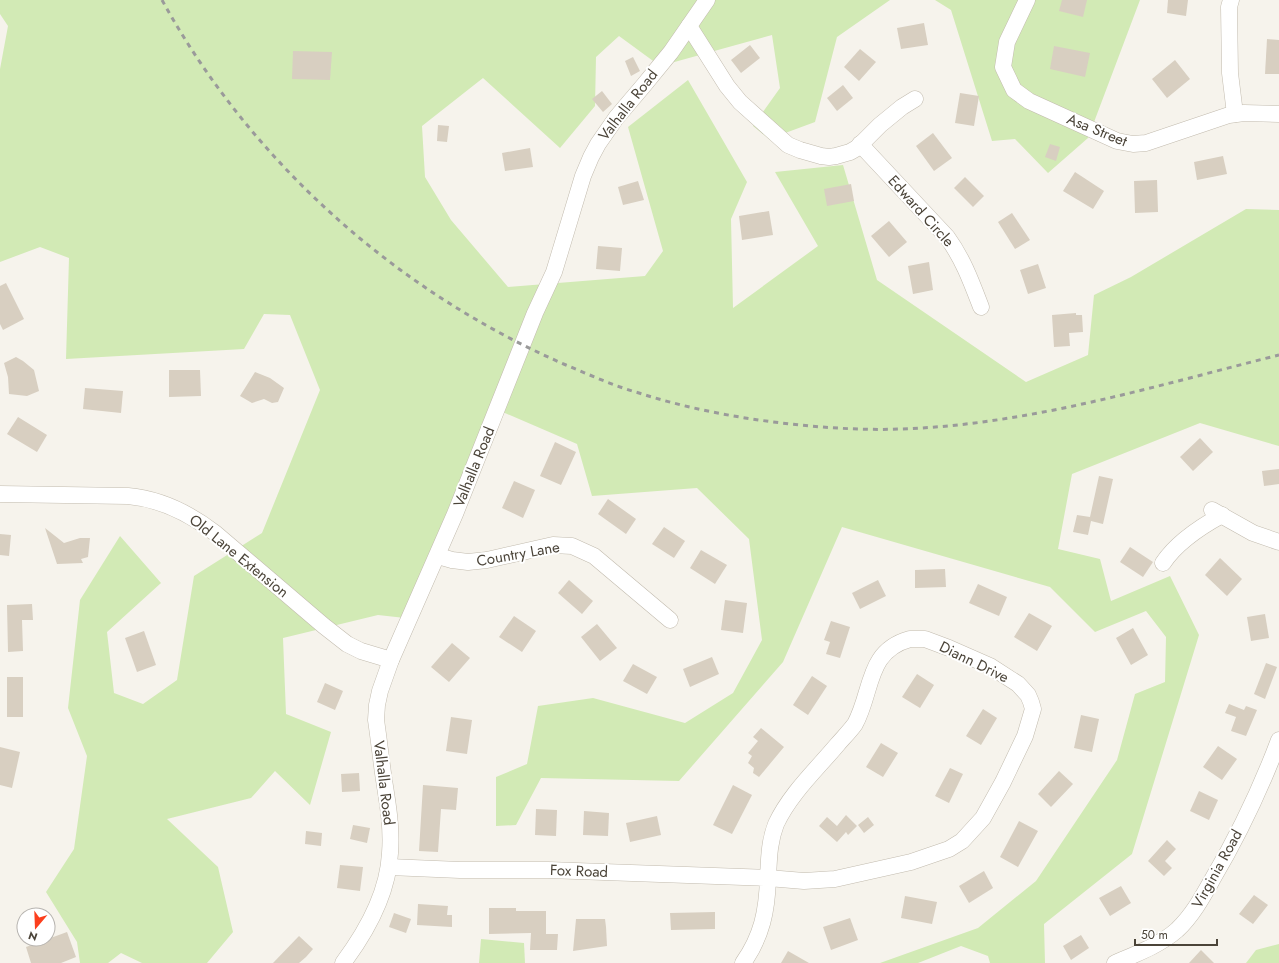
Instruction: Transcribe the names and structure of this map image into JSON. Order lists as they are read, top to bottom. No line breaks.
{"streets":{"street":["Valhalla Road","Asa Street","Edward Circle","Country Lane","Old Lane Extension","Diann Drive","Virginia Road","Fox Road"]},"crossings":[["Valhalla Road","Country Lane"],["Valhalla Road","Old Lane Extension"],["Valhalla Road","Fox Road"],["Diann Drive","Fox Road"]],"scale_bar":"50 m","north":"bottom"}
